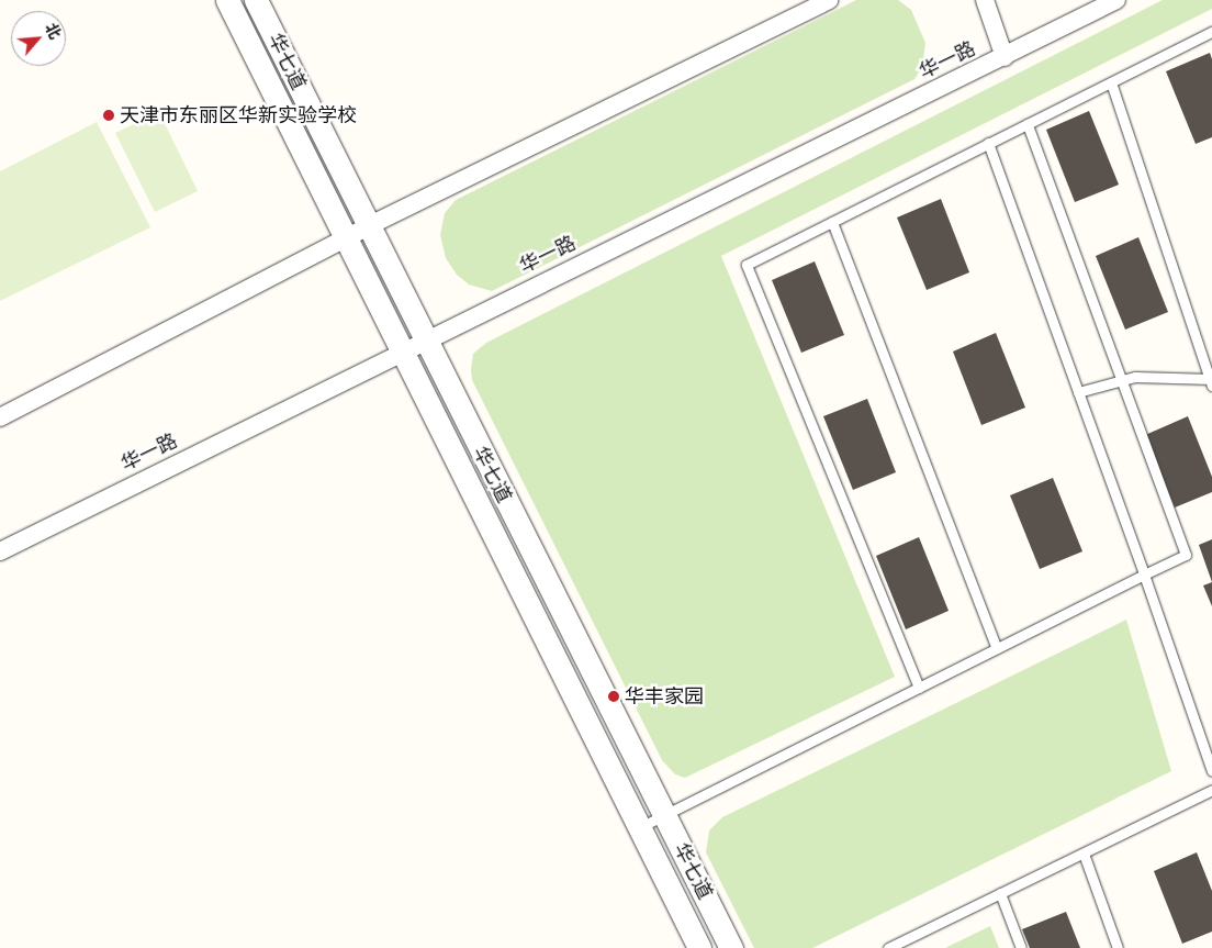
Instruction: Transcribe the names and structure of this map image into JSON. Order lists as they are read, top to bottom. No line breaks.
{"streets":{"street":["华一路","华七道"]},"crossings":[["华一路","华七道"]],"places":["天津市东丽区华新实验学校","华丰家园"],"north":"top right"}
